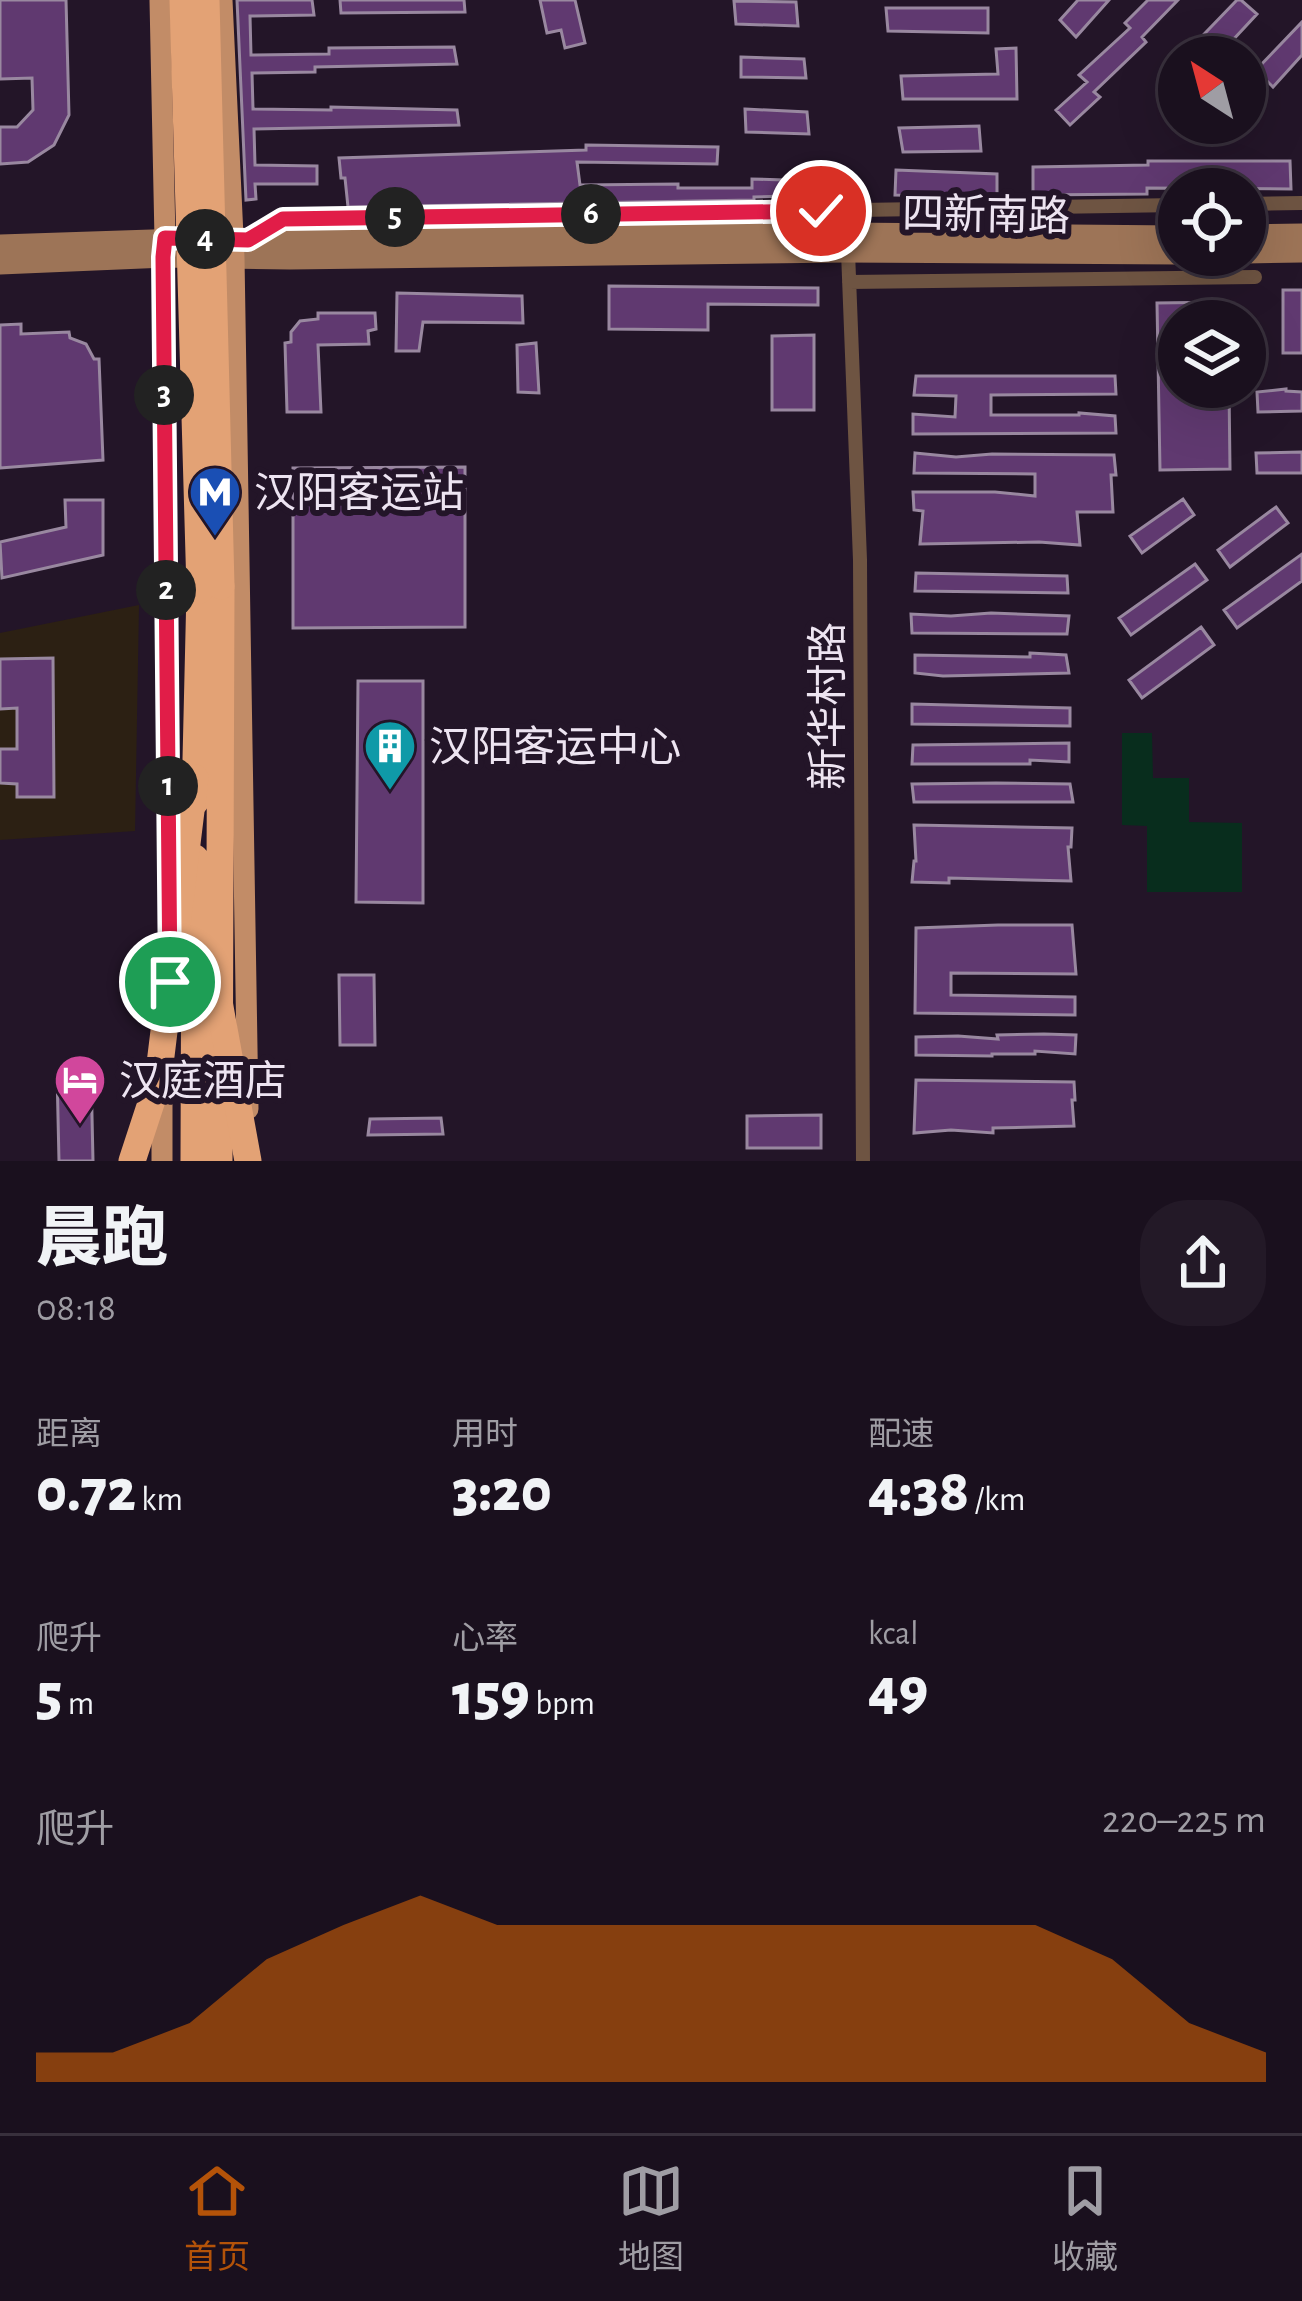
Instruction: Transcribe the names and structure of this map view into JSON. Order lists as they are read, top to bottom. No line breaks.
{"streets":{"main road":["四新南路"],"street":["新华村路"]},"crossings":[["四新南路","新华村路"]],"places":{"metro station":["汉阳客运站"],"building":["汉阳客运中心"],"hotel":["汉庭酒店"]},"north":"top left","page":{"pins":["6","5","4","3","2","1"],"heading":["晨跑","08:18"],"stats":[["距离","0.72 km"],["用时","3:20"],["配速","4:38 /km"],["爬升","5 m"],["心率","159 bpm"],["kcal","49"]],"chart":["爬升","220–225 m"],"tabs":["首页","地图","收藏"]}}
